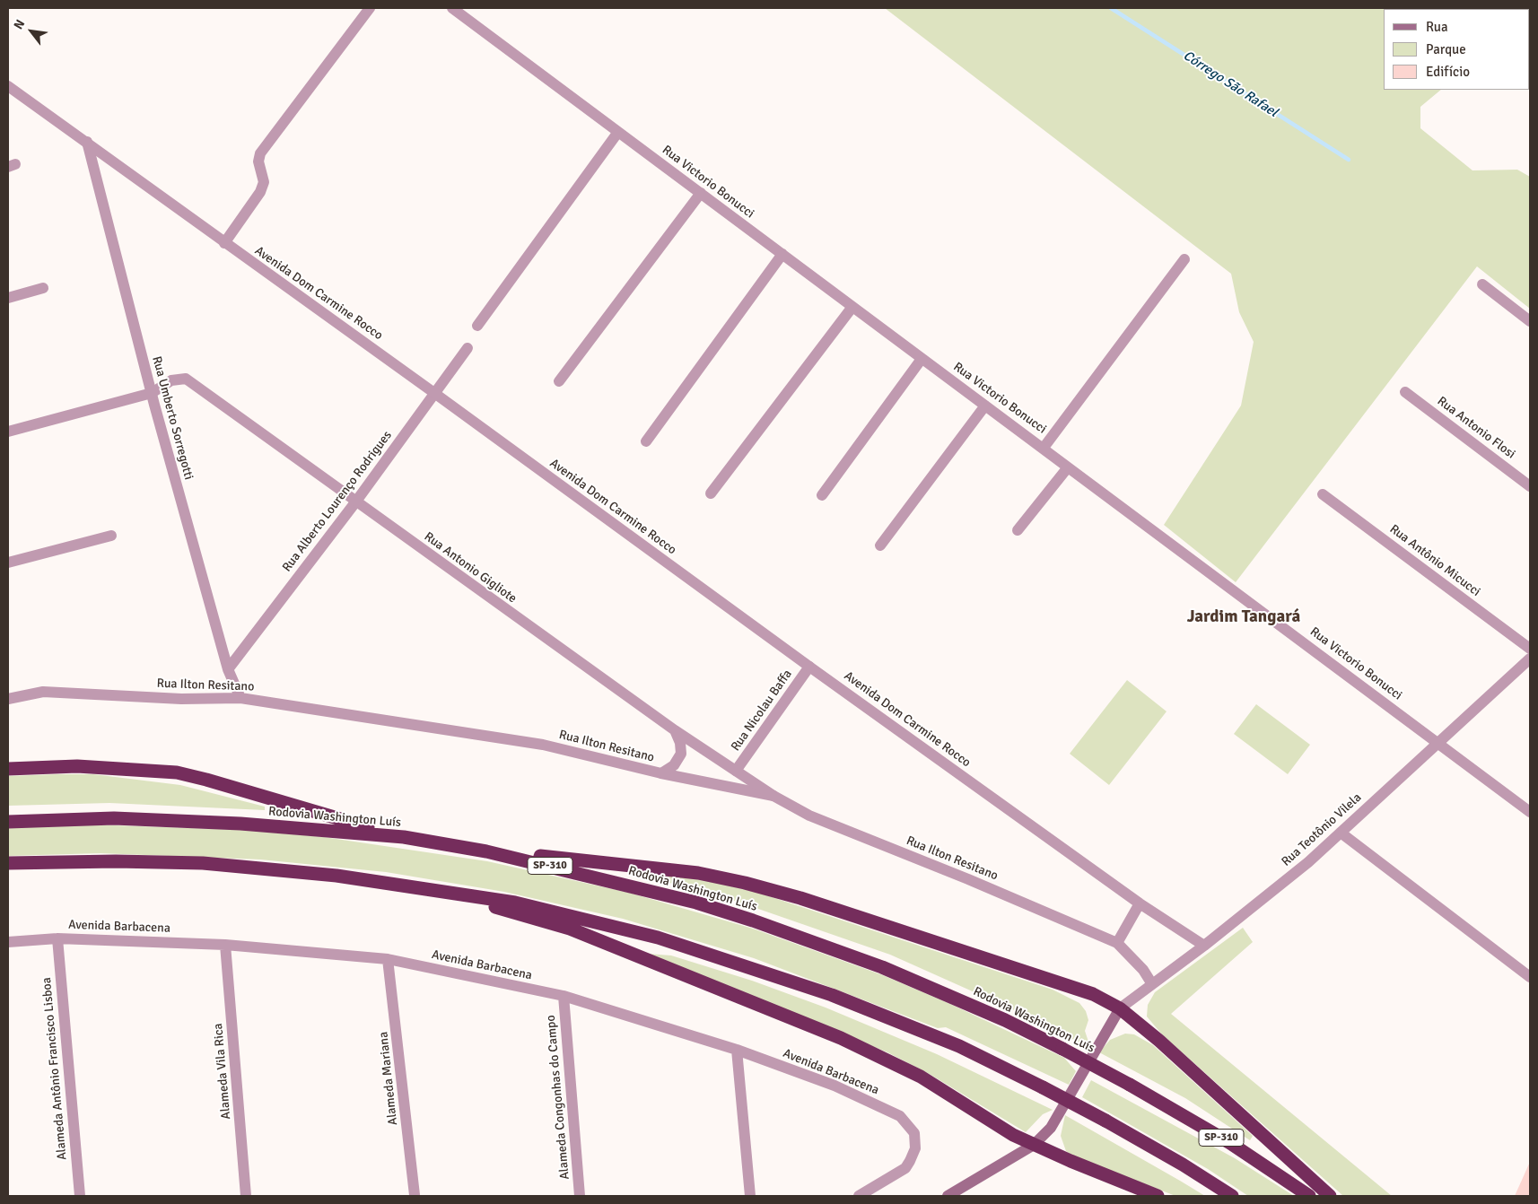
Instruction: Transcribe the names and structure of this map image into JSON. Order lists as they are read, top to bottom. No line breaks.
{"streets":{"highway":["Rodovia Washington Luís","SP-310"],"street":["Rua Victorio Bonucci","Avenida Dom Carmine Rocco","Rua Umberto Sorregotti","Rua Antonio Flosi","Rua Alberto Lourenço Rodrigues","Rua Antônio Micucci","Rua Antonio Gigliote","Rua Ilton Resitano","Rua Nicolau Baffa","Rua Teotônio Vilela","Avenida Barbacena","Alameda Antônio Francisco Lisboa","Alameda Vila Rica","Alameda Mariana","Alameda Congonhas do Campo"]},"crossings":[["Rua Victorio Bonucci","Rua Teotônio Vilela"],["Avenida Dom Carmine Rocco","Rua Umberto Sorregotti"],["Avenida Dom Carmine Rocco","Rua Alberto Lourenço Rodrigues"],["Avenida Dom Carmine Rocco","Rua Nicolau Baffa"],["Avenida Dom Carmine Rocco","Rua Teotônio Vilela"],["Rua Umberto Sorregotti","Rua Alberto Lourenço Rodrigues"],["Rua Umberto Sorregotti","Rua Antonio Gigliote"],["Rua Umberto Sorregotti","Rua Ilton Resitano"],["Rua Alberto Lourenço Rodrigues","Rua Antonio Gigliote"],["Rua Antonio Gigliote","Rua Ilton Resitano"],["Rua Antonio Gigliote","Rua Nicolau Baffa"],["Rua Ilton Resitano","Rua Teotônio Vilela"],["Avenida Barbacena","Alameda Antônio Francisco Lisboa"],["Avenida Barbacena","Alameda Vila Rica"],["Avenida Barbacena","Alameda Mariana"],["Avenida Barbacena","Alameda Congonhas do Campo"]],"districts":["Jardim Tangará"],"water":["Córrego São Rafael"],"legend":["Rua","Parque","Edifício"],"north":"top left"}
